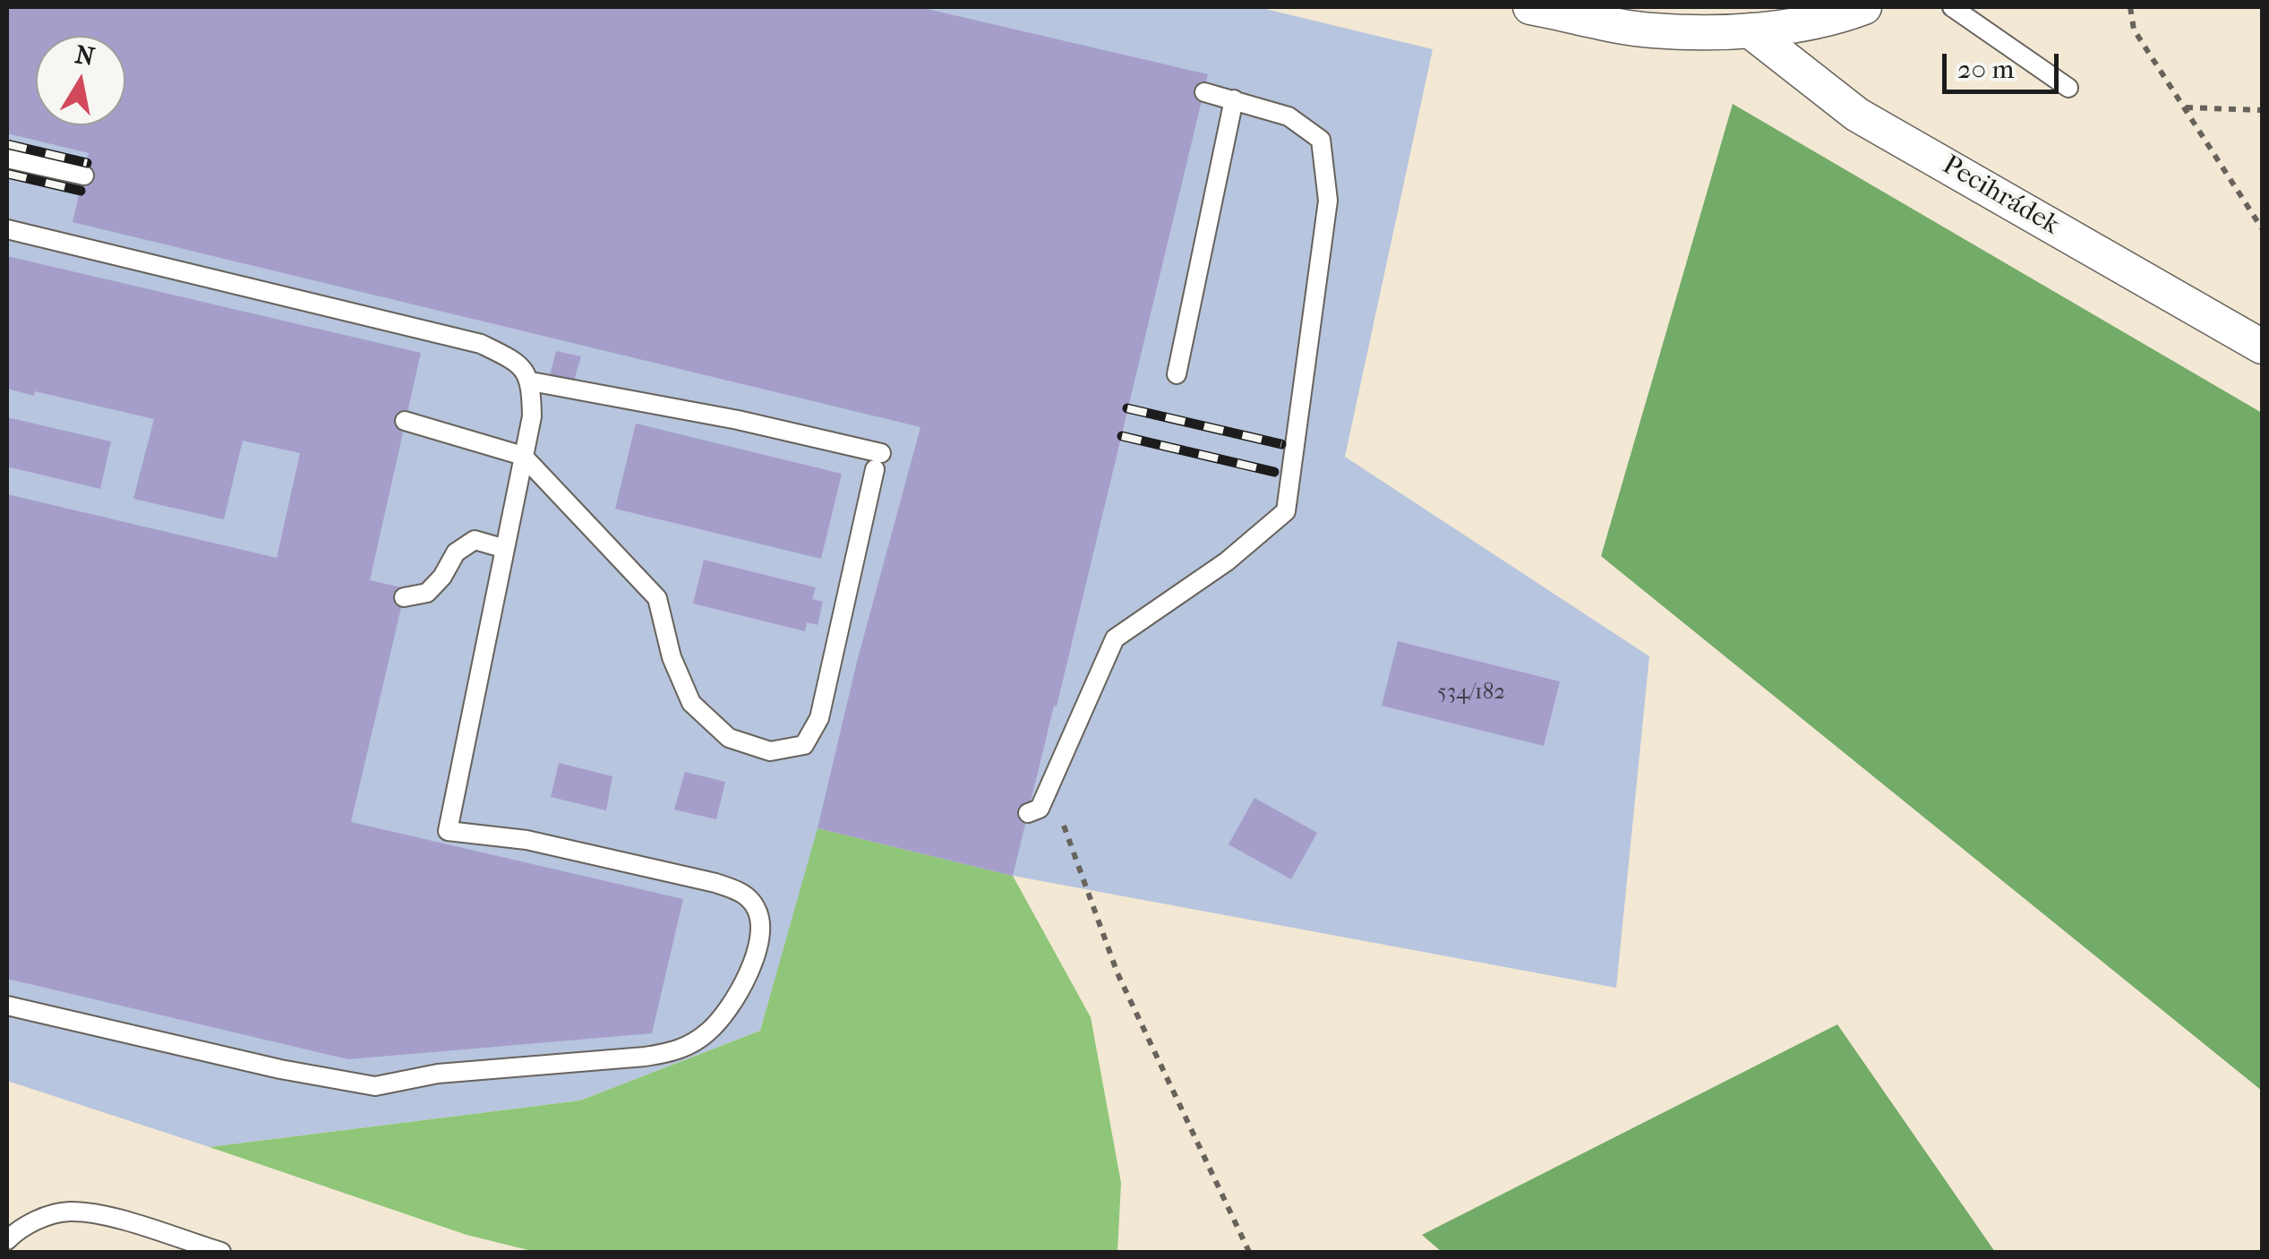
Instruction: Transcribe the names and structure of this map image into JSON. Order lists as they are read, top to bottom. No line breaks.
{"streets":{"street":["Pecihrádek"]},"house_numbers":["534/182"],"scale_bar":"20 m","north":"top"}
